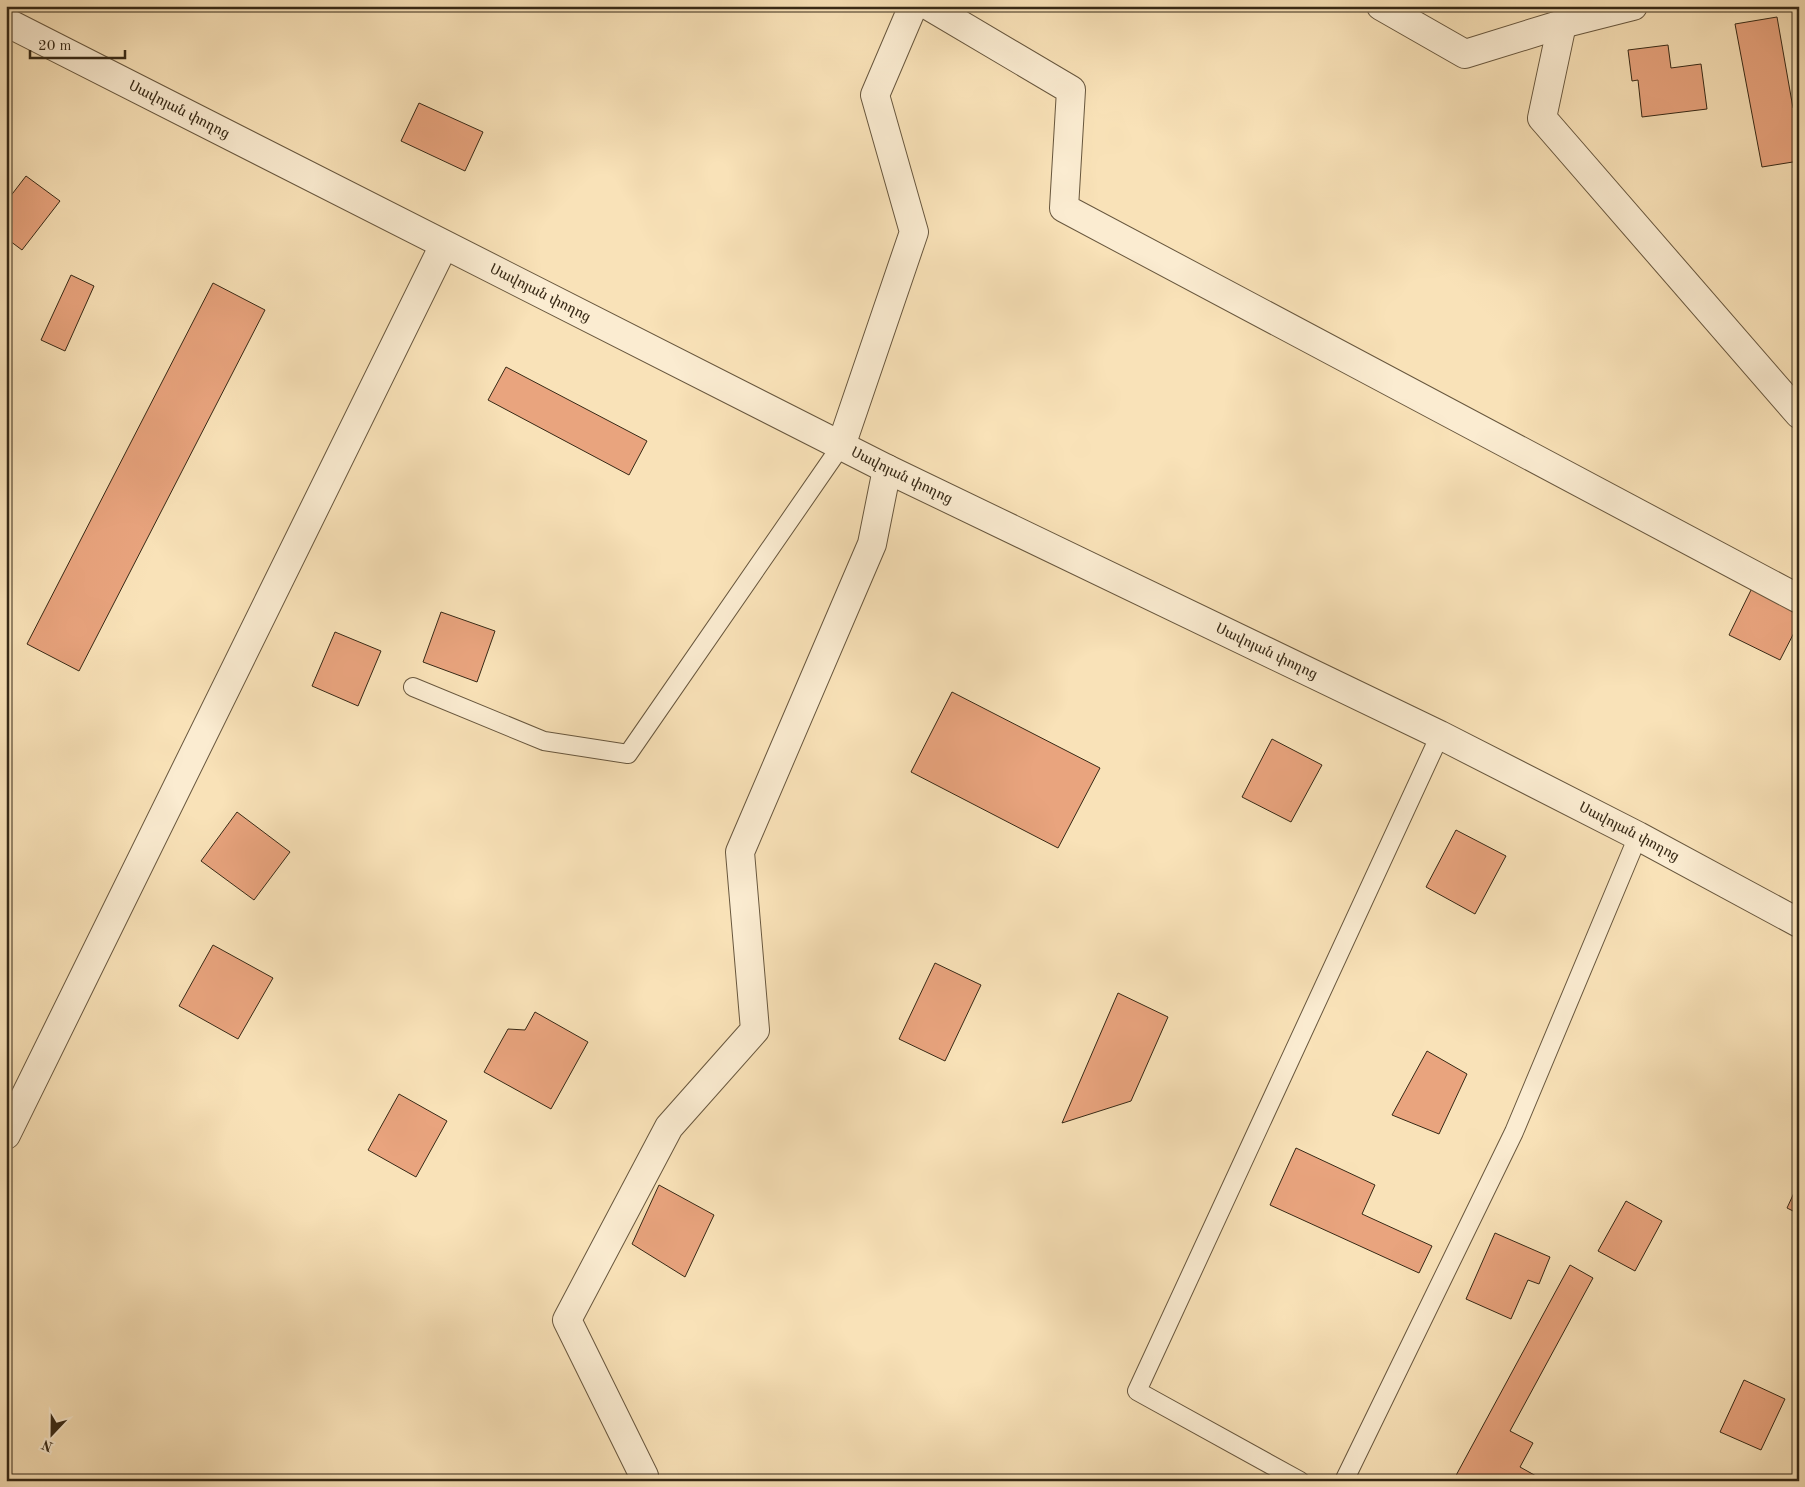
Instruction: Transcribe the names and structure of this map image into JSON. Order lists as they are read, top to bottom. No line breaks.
{"streets":{"street":["Սավոյան փողոց"]},"scale_bar":"20 m","north":"bottom"}
